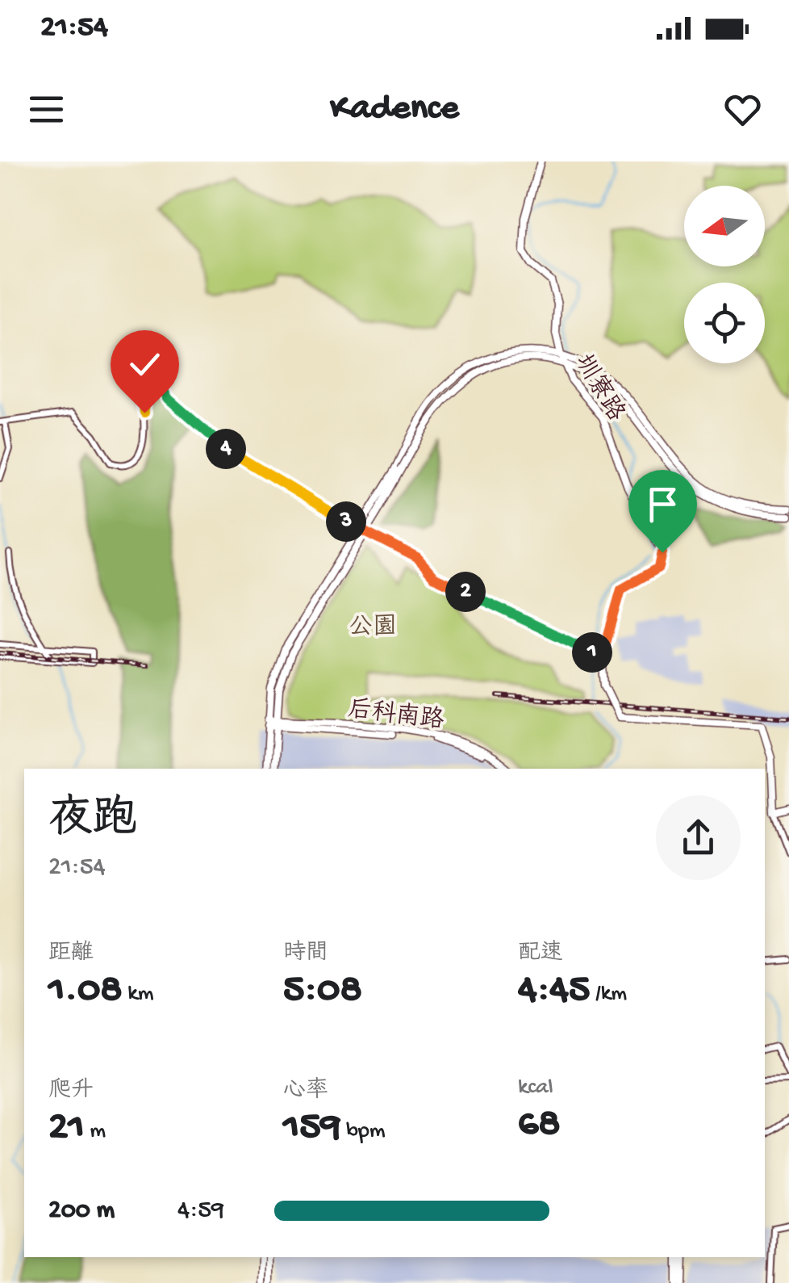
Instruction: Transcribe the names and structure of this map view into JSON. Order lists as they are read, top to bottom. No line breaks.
{"streets":{"street":["圳寮路","后科南路"]},"parks":["公園"],"north":"left","page":{"status":"21:54","header":"Kadence","pins":["4","3","2","1"],"heading":["夜跑","21:54"],"stats":[["距離","1.08 km"],["時間","5:08"],["配速","4:45 /km"],["爬升","21 m"],["心率","159 bpm"],["kcal","68"]],"list":[{"name":"200 m","note":"4:59"}]}}
